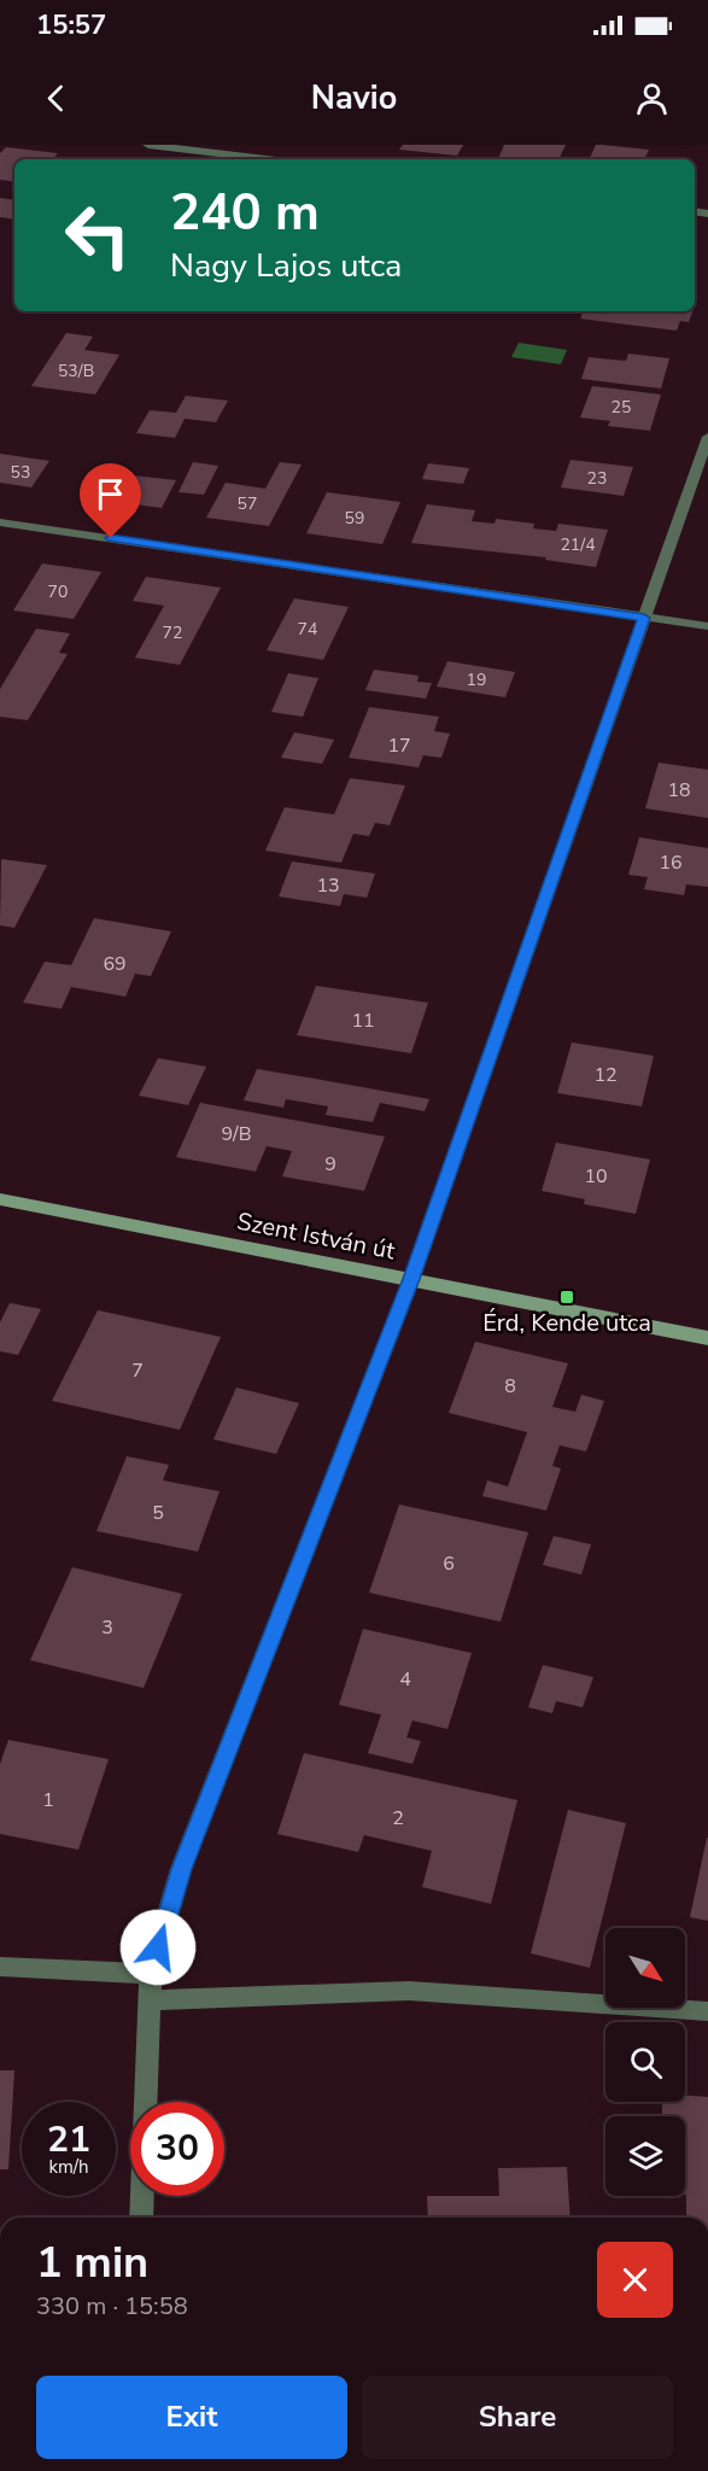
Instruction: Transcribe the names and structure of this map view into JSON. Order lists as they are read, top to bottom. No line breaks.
{"streets":{"street":["Szent István út"]},"places":{"transit":["Érd, Kende utca"]},"house_numbers":["53/B","25","53","23","57","59","21/4","70","74","72","19","17","18","16","13","69","11","12","9/B","9","10","7","8","5","6","3","4","1","2"],"north":"bottom right","page":{"status":"15:57","header":"Navio","turn":["240 m","Nagy Lajos utca"],"speed":"21 km/h","limit":"30","heading":["1 min","330 m · 15:58"],"buttons":["Exit","Share"]}}
